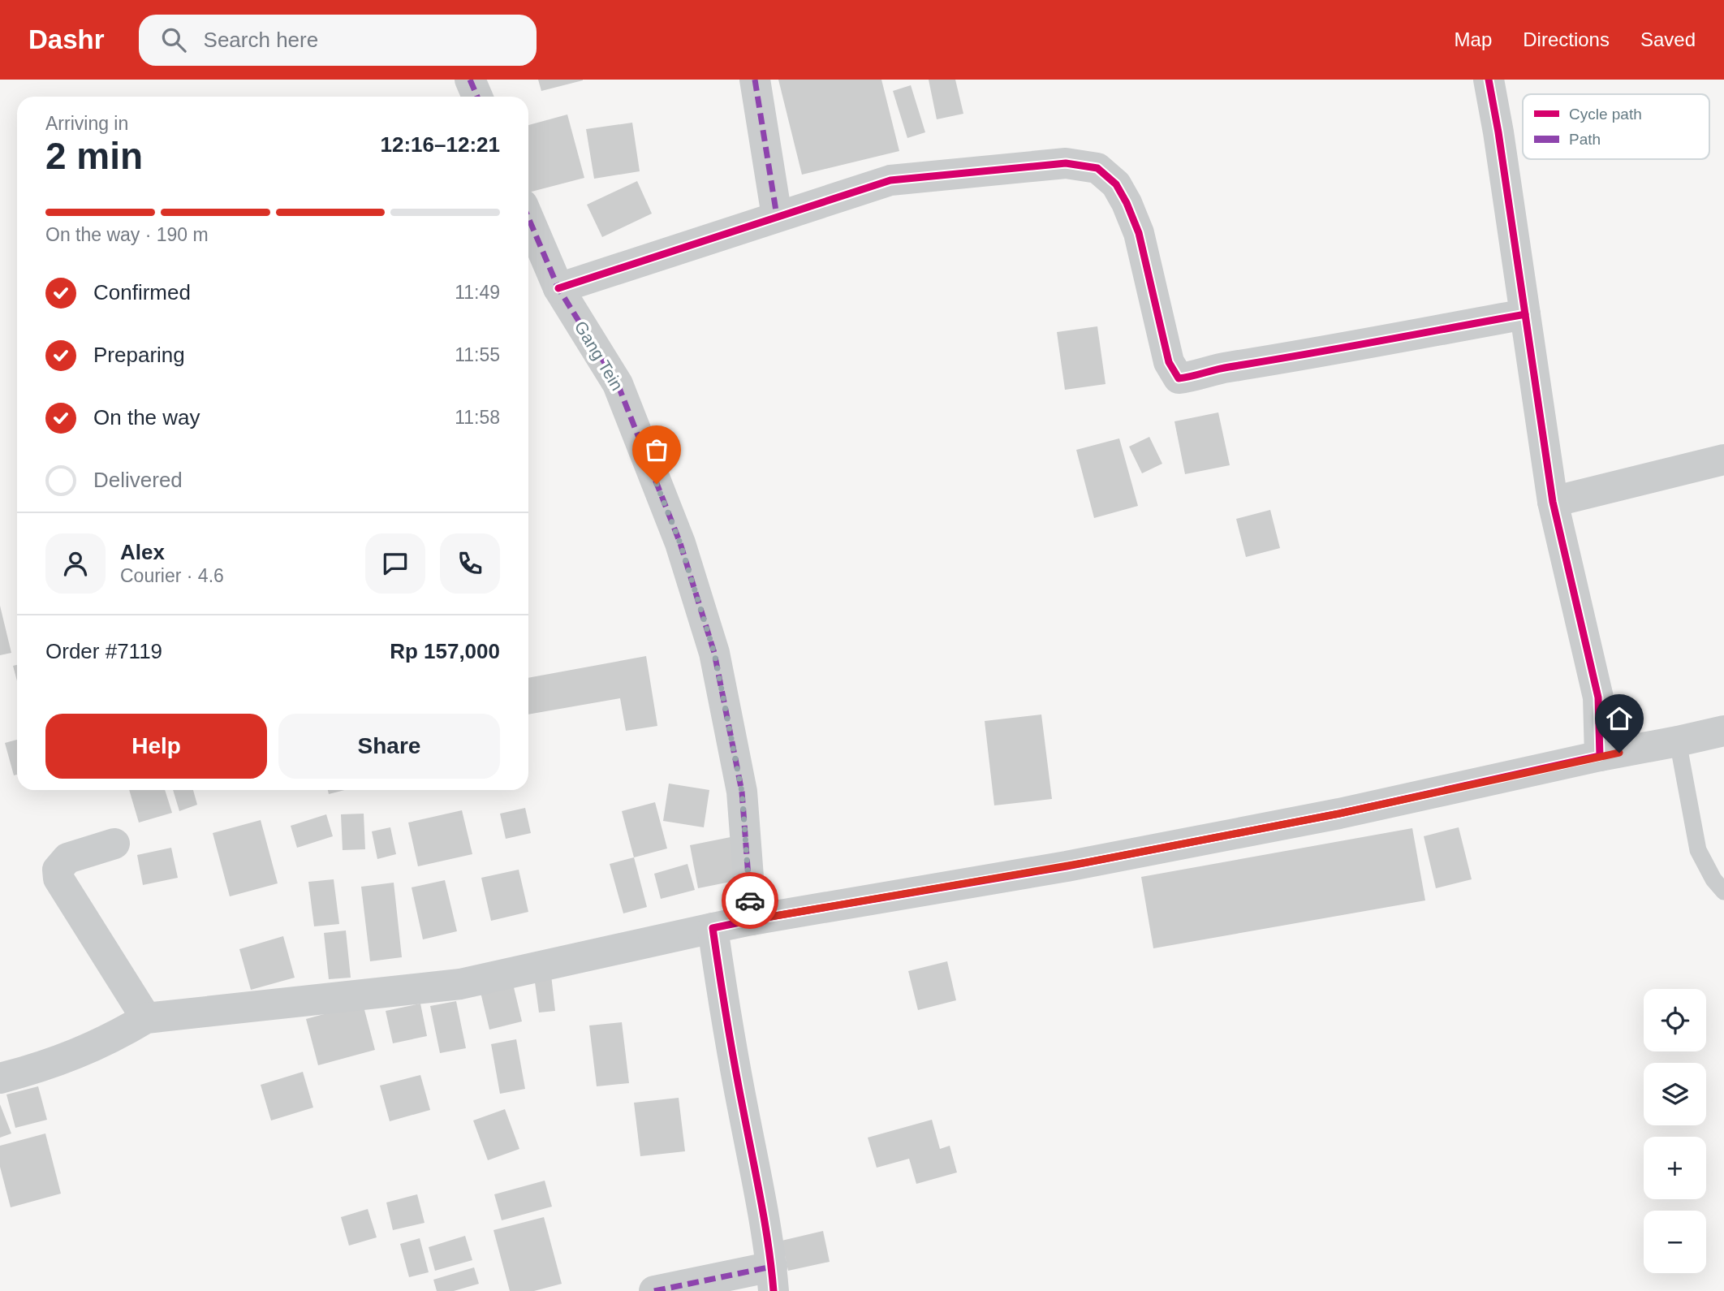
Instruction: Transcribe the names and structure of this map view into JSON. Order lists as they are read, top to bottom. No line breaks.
{"streets":{"street":["Gang Tein"]},"legend":["Cycle path","Path"],"page":{"header":"Dashr","search":"Search here","nav":["Map","Directions","Saved"],"heading":["2 min","Arriving in","12:16–12:21"],"panel":["Alex","Courier · 4.6","Order #7119","Rp 157,000"],"bar":"On the way · 190 m","list":[["Confirmed","11:49"],["Preparing","11:55"],["On the way","11:58"],"Delivered"],"buttons":["Help","Share"],"map_buttons":["+","−"]}}
